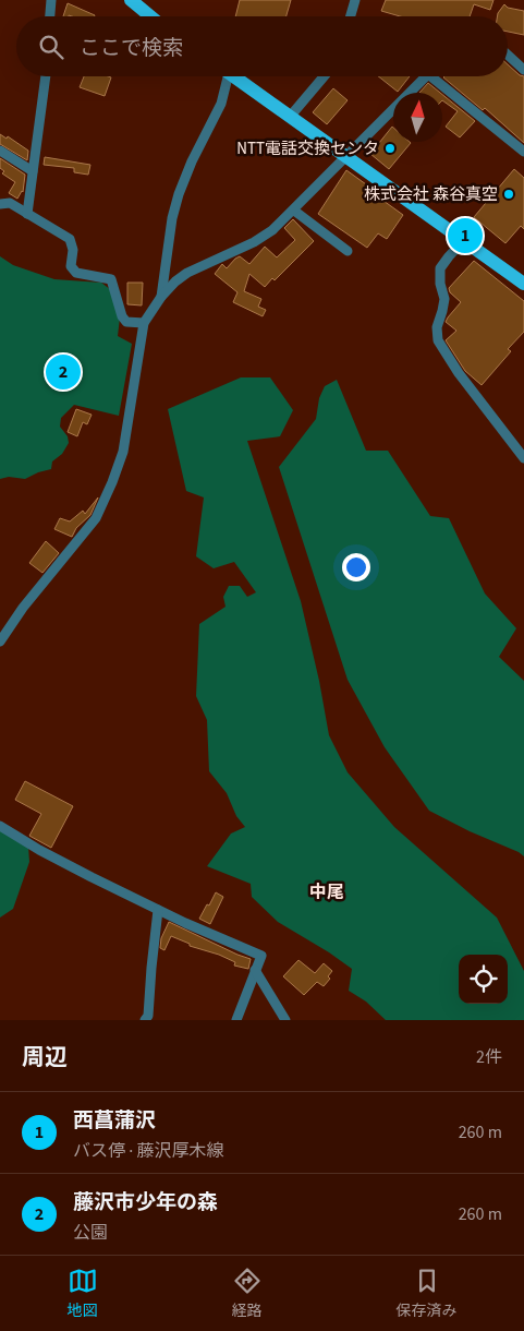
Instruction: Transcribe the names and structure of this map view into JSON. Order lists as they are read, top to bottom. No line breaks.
{"districts":["中尾"],"places":["NTT電話交換センタ","株式会社 森谷真空"],"north":"top","page":{"search":"ここで検索","pins":["1","2"],"heading":["周辺","2件"],"list":[{"mark":"1","name":"西菖蒲沢","note":"バス停 · 藤沢厚木線","value":"260 m"},{"mark":"2","name":"藤沢市少年の森","note":"公園","value":"260 m"}],"nav":["地図","経路","保存済み"]}}
